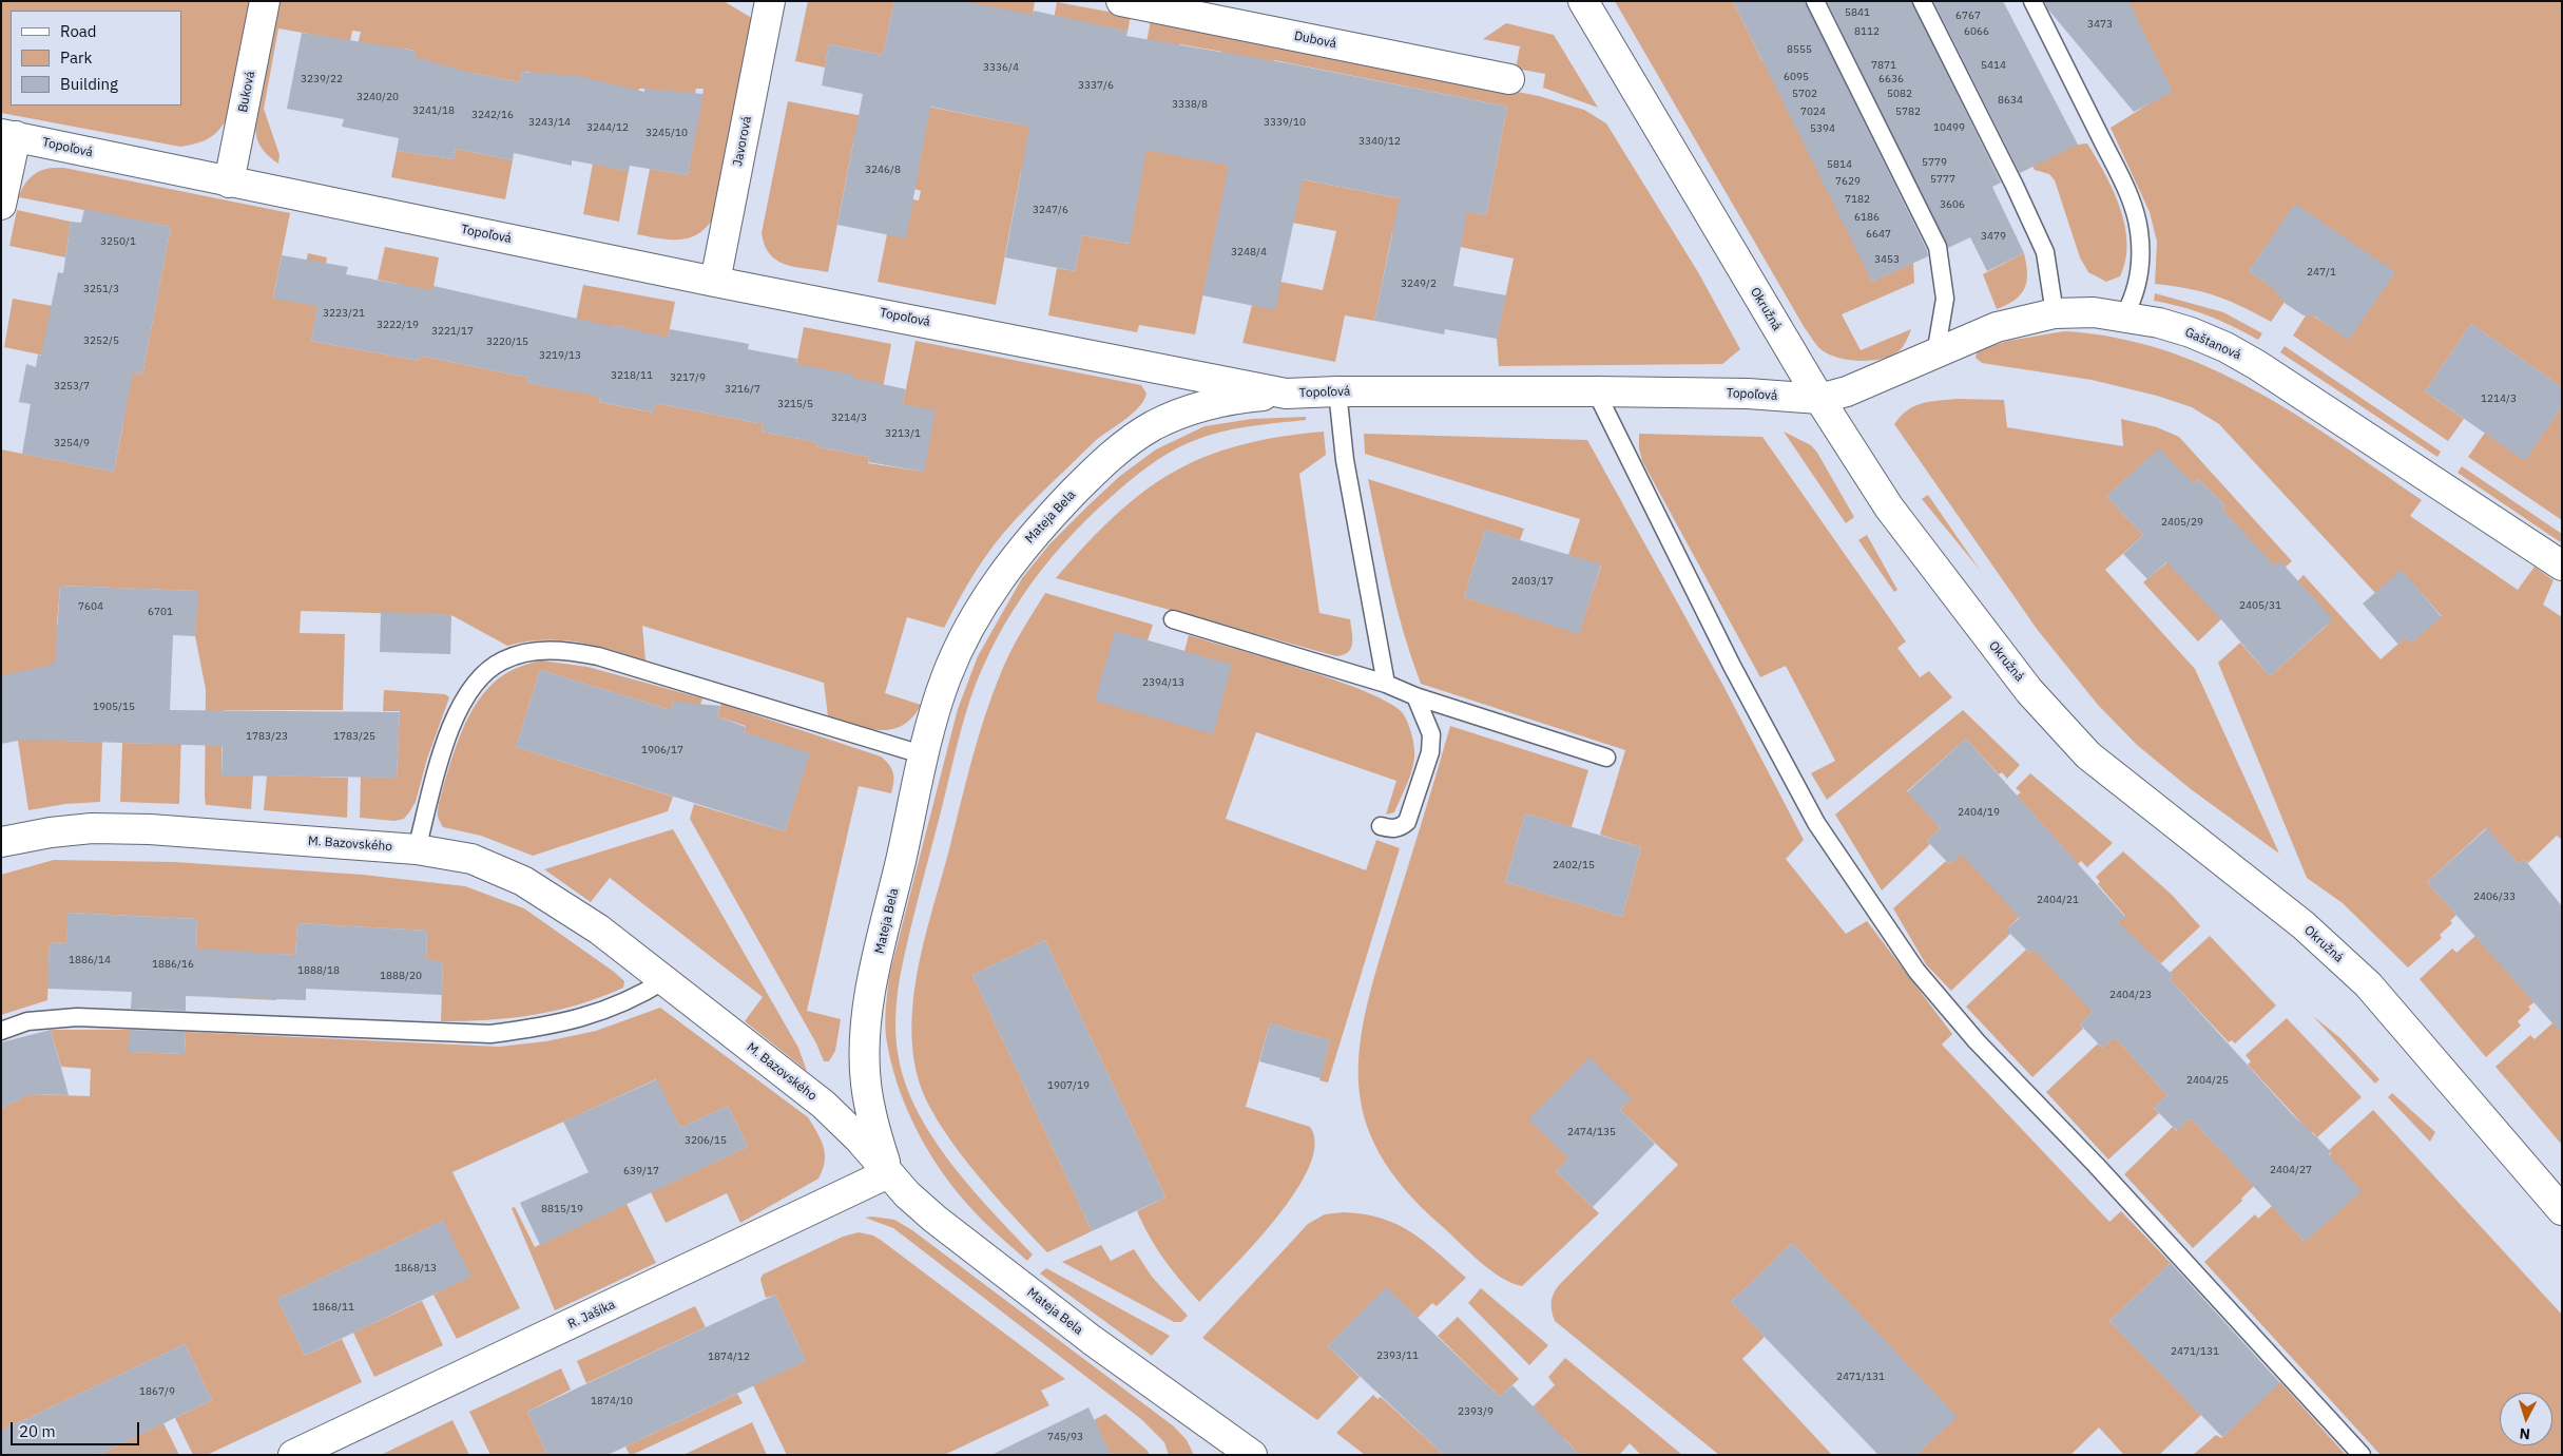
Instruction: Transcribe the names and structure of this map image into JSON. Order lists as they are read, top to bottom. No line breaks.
{"streets":{"street":["Dubová","Buková","Javorová","Topoľová","Okružná","Gaštanová","Mateja Bela","M. Bazovského","R. Jašíka"]},"crossings":[["Buková","Topoľová"],["Javorová","Topoľová"],["Topoľová","Okružná"],["Topoľová","Gaštanová"],["Topoľová","Mateja Bela"],["Okružná","Gaštanová"],["Mateja Bela","M. Bazovského"],["Mateja Bela","R. Jašíka"],["M. Bazovského","R. Jašíka"]],"house_numbers":["5841","6767","3473","8112","6066","8555","7871","5414","3336/4","6095","3239/22","6636","3337/6","5702","5082","3240/20","8634","3338/8","3241/18","7024","5782","3242/16","3243/14","3339/10","3244/12","10499","5394","3245/10","3340/12","5779","5814","3246/8","5777","7629","7182","3606","3247/6","6186","6647","3479","3250/1","3248/4","3453","247/1","3249/2","3251/3","3223/21","3222/19","3221/17","3252/5","3220/15","3219/13","3218/11","3217/9","3253/7","3216/7","1214/3","3215/5","3214/3","3213/1","3254/9","2405/29","2403/17","2405/31","7604","6701","2394/13","1905/15","1783/23","1783/25","1906/17","2404/19","2402/15","2406/33","2404/21","1886/14","1886/16","1888/18","1888/20","2404/23","2404/25","1907/19","2474/135","3206/15","2404/27","639/17","8815/19","1868/13","1868/11","2471/131","2393/11","1874/12","2471/131","1867/9","1874/10","2393/9","745/93"],"legend":["Road","Park","Building"],"scale_bar":"20 m","north":"bottom"}
